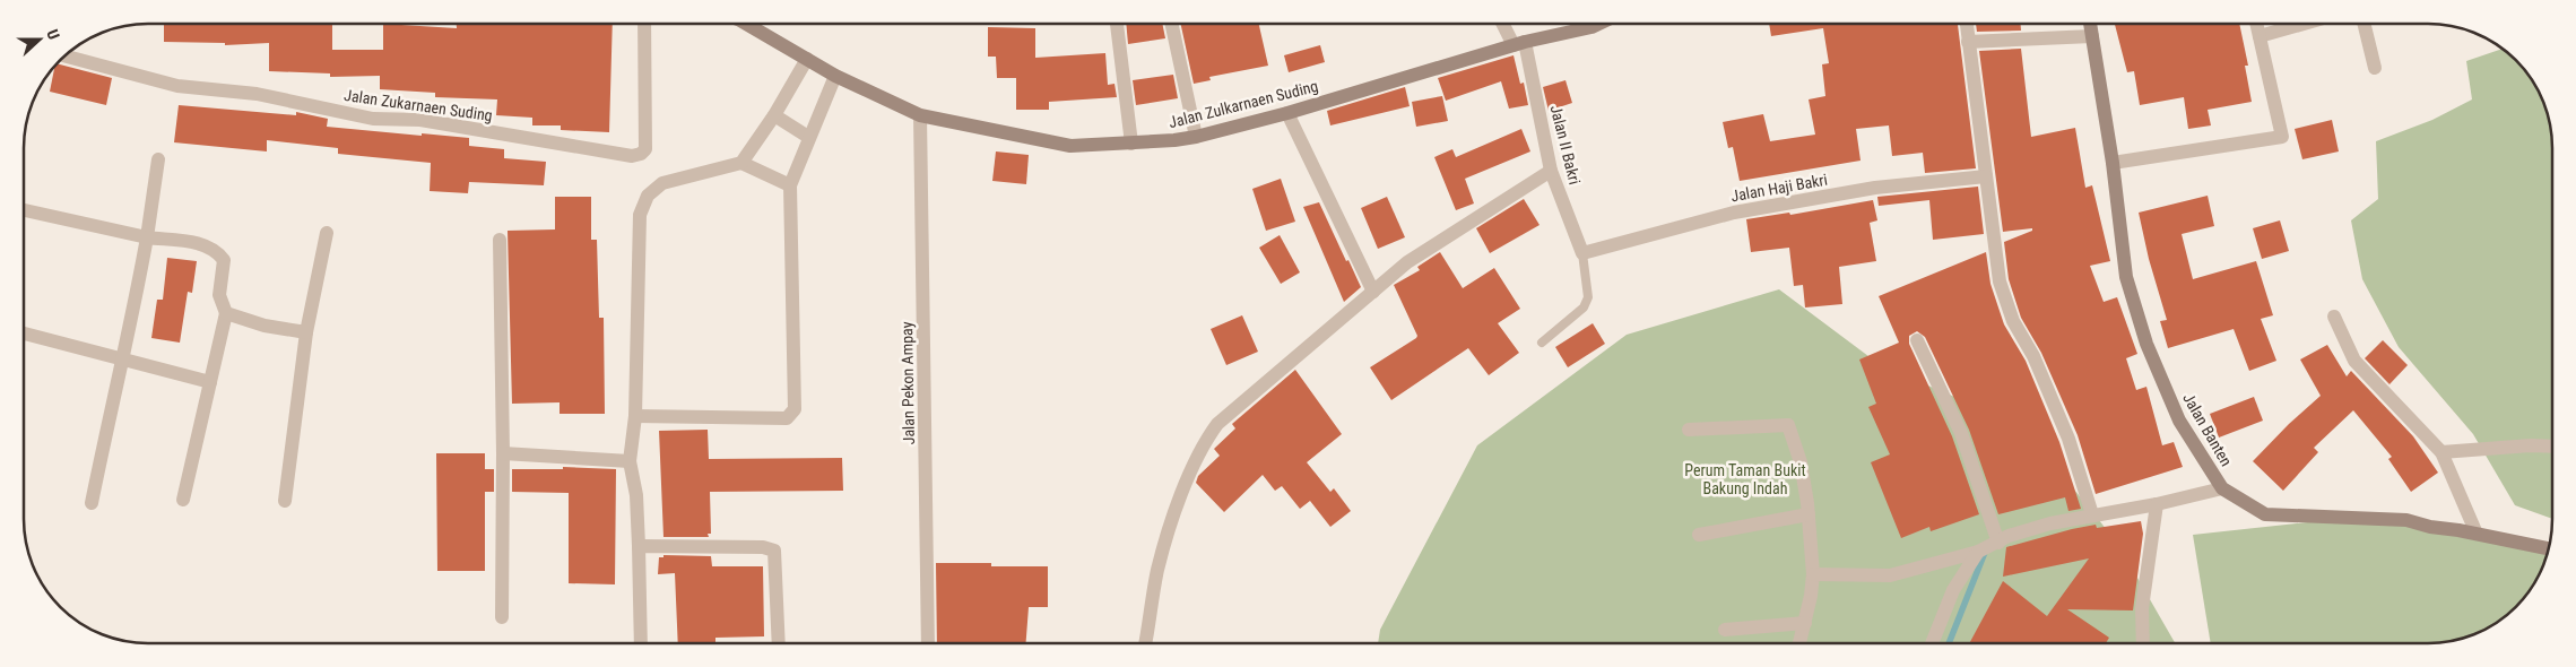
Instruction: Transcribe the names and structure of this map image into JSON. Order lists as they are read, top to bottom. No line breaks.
{"streets":{"street":["Jalan Zulkarnaen Suding","Jalan Zukarnaen Suding","Jalan II Bakri","Jalan Haji Bakri","Jalan Pekon Ampay","Jalan Banten"]},"crossings":[["Jalan Zulkarnaen Suding","Jalan II Bakri"],["Jalan Zulkarnaen Suding","Jalan Pekon Ampay"],["Jalan II Bakri","Jalan Haji Bakri"]],"parks":["Perum Taman Bukit Bakung Indah"],"north":"right"}
